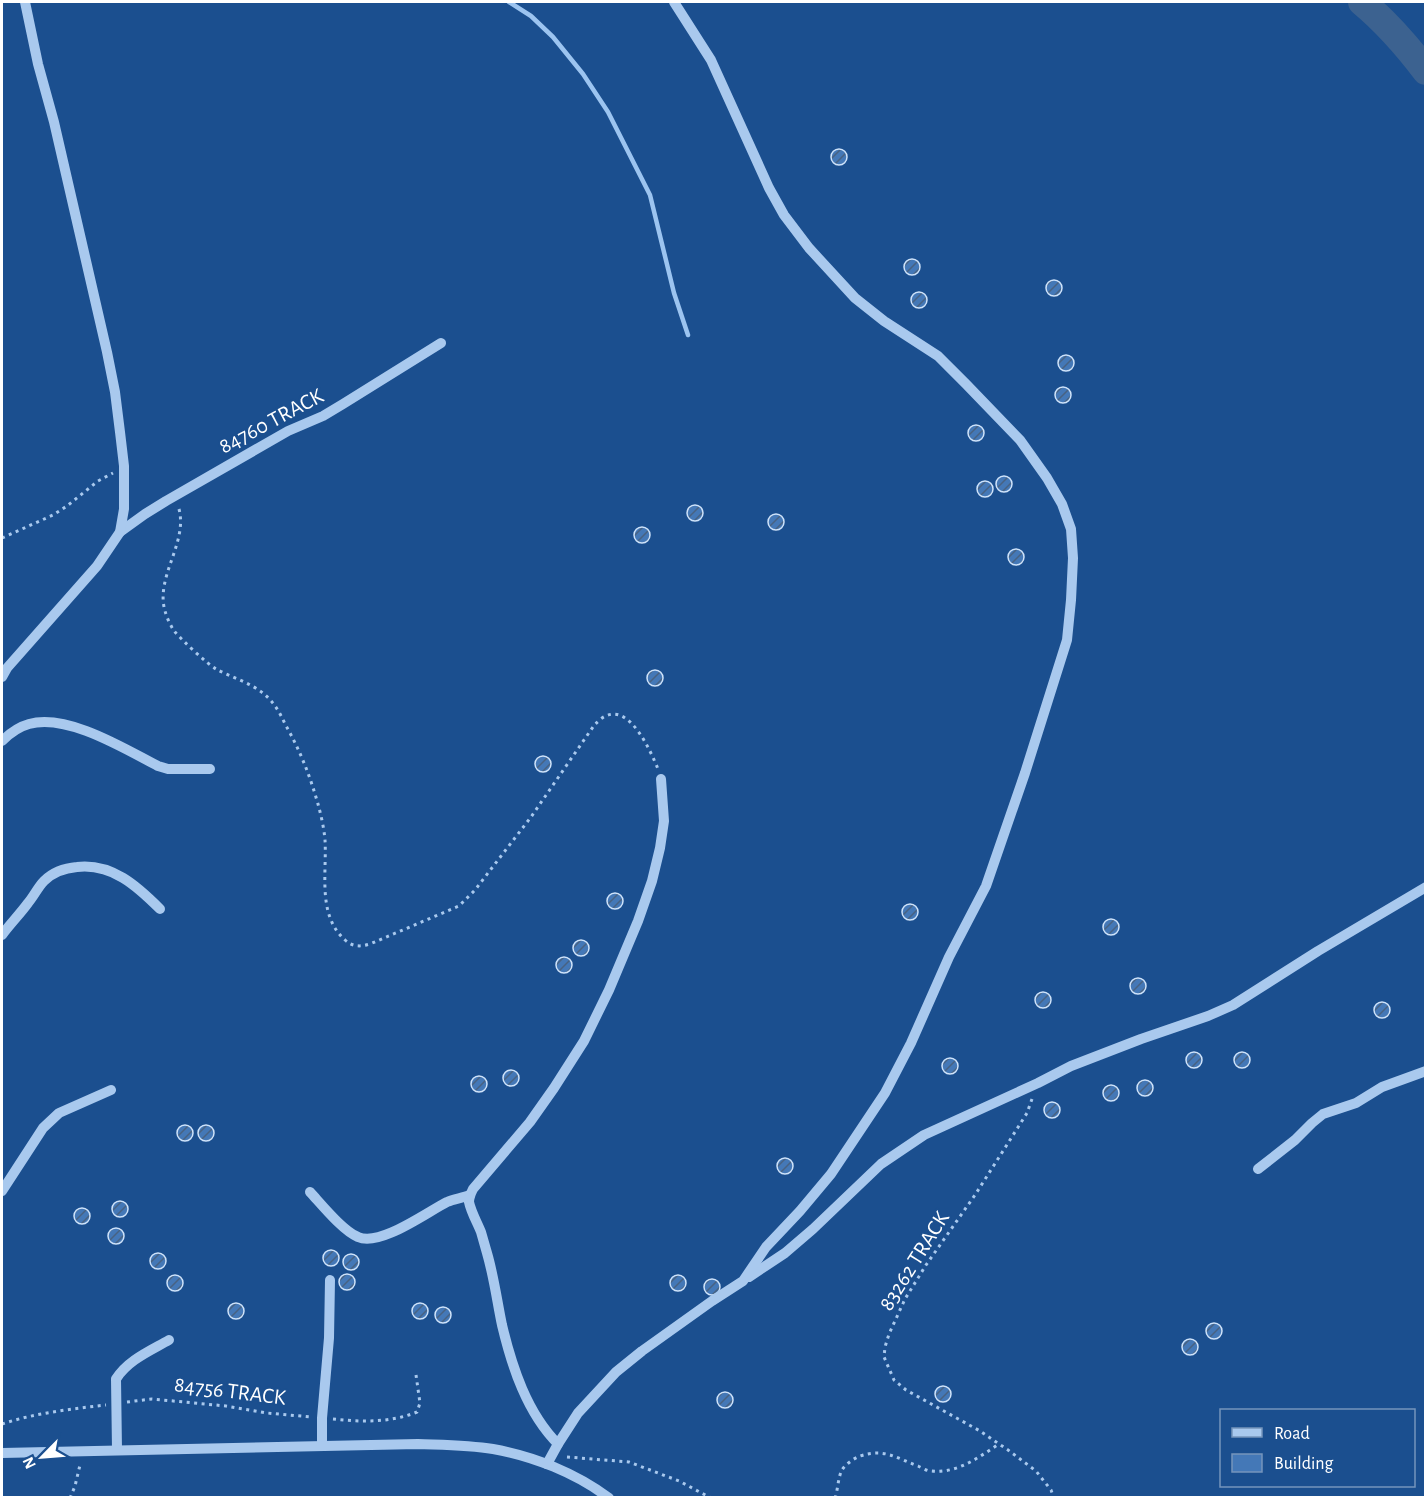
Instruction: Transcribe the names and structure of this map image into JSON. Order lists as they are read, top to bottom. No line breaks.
{"streets":{"street":["84760 TRACK"],"path":["83262 TRACK","84756 TRACK"]},"legend":["Road","Building"],"north":"bottom left"}
